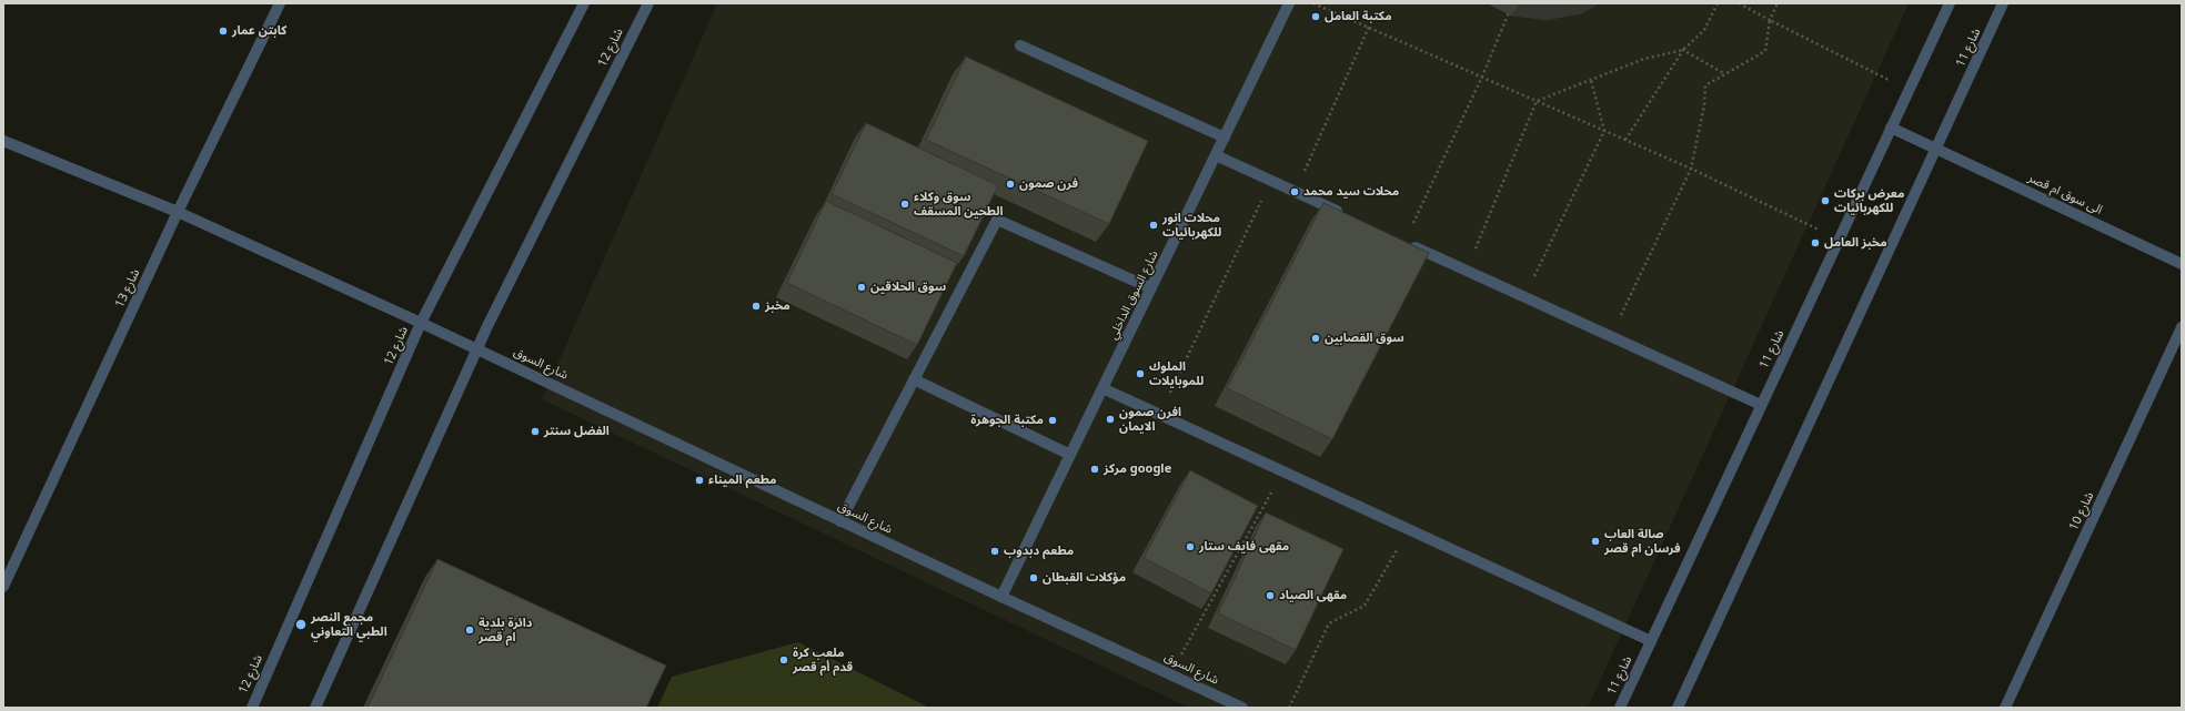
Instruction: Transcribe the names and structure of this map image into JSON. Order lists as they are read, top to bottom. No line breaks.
{"streets":{"street":["شارع 12","شارع 11","الى سوق ام قصر","شارع 13","شارع السوق الداخلي","شارع السوق","شارع 10"]},"crossings":[["شارع 12","شارع السوق"],["شارع 11","الى سوق ام قصر"],["شارع 13","شارع السوق"],["شارع السوق الداخلي","شارع السوق"]],"places":["مكتبة العامل","كابتن عمار","فرن صمون","محلات سيد محمد","معرض بركات للكهربائيات","سوق وكلاء الطحين المسقف","محلات انور للكهربائيات","مخبز العامل","سوق الحلاقين","مخبز","سوق القصابين","الملوك للموبايلات","افرن صمون الايمان","مكتبة الجوهرة","الفضل سنتر","مركز google","مطعم الميناء","صالة العاب فرسان ام قصر","مقهى فايف ستار","مطعم دبدوب","مؤكلات القبطان","مقهى الصياد","مجمع النصر الطبي التعاوني","دائرة بلدية ام قصر","ملعب كرة قدم أم قصر"]}
